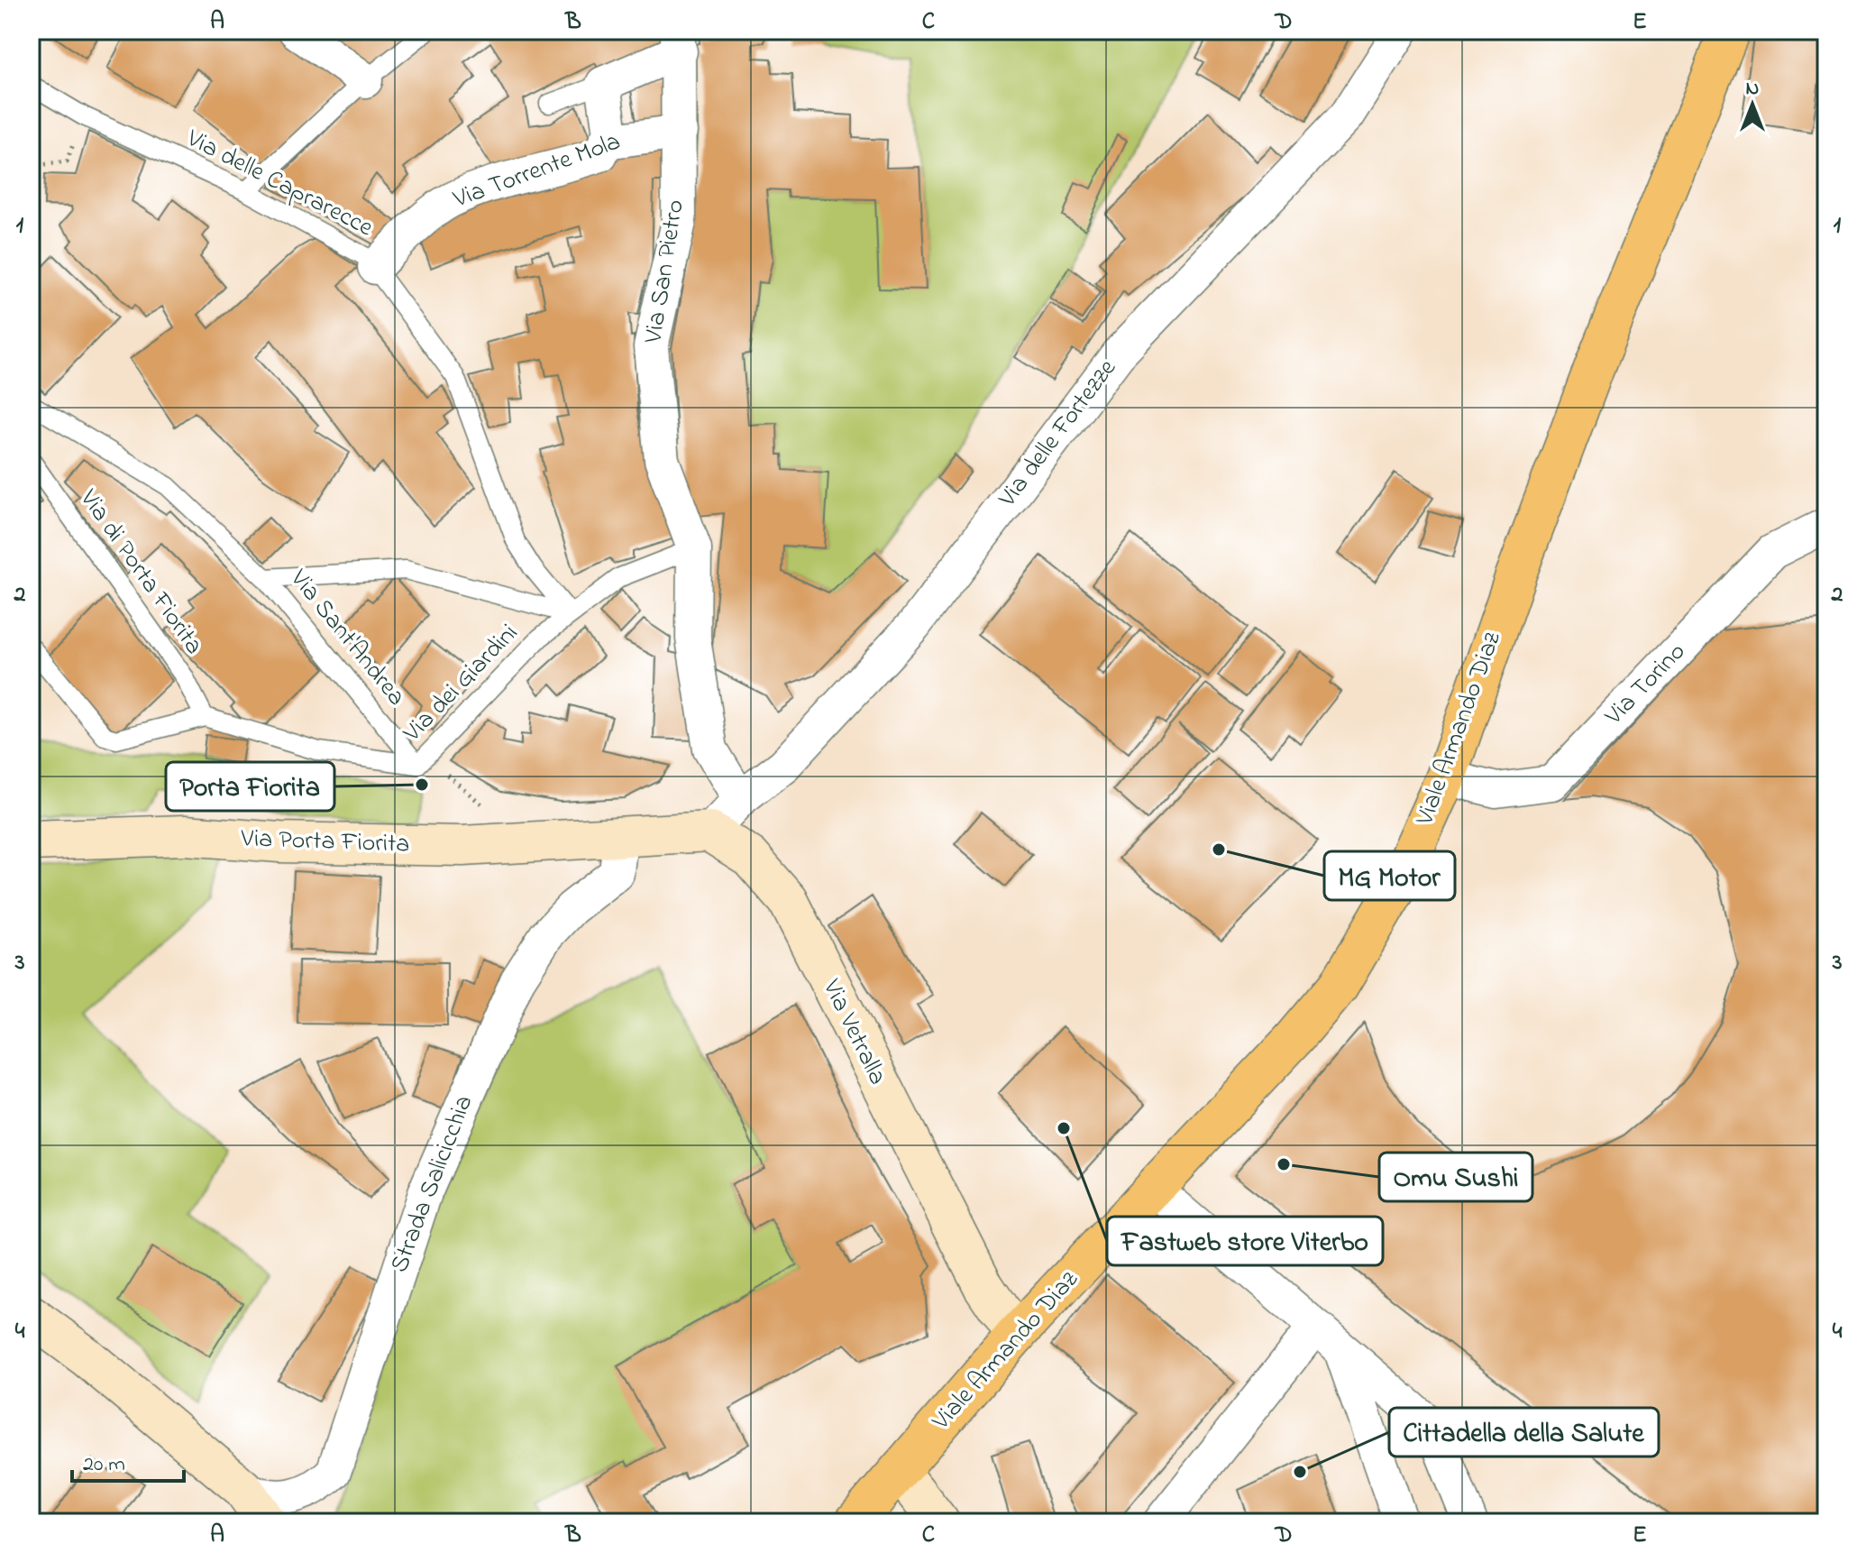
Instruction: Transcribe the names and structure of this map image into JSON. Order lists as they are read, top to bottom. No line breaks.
{"streets":{"main road":["Viale Armando Diaz","Via Porta Fiorita","Via Vetralla"],"street":["Via Torrente Mola","Via San Pietro","Via delle Fortezze","Via Torino","Strada Salicicchia"],"lane":["Via delle Caprarecce","Via di Porta Fiorita","Via Sant'Andrea","Via dei Giardini"]},"crossings":[["Via Torrente Mola","Via delle Caprarecce"],["Via Torrente Mola","Via San Pietro"],["Via delle Caprarecce","Via Sant'Andrea"],["Via delle Caprarecce","Via dei Giardini"],["Via San Pietro","Via delle Fortezze"],["Via San Pietro","Via dei Giardini"],["Via delle Fortezze","Via Vetralla"],["Via di Porta Fiorita","Via dei Giardini"],["Via Sant'Andrea","Via dei Giardini"],["Via Torino","Viale Armando Diaz"],["Viale Armando Diaz","Via Vetralla"],["Via Porta Fiorita","Strada Salicicchia"]],"places":["Porta Fiorita","MG Motor","Fastweb store Viterbo","Omu Sushi","Cittadella della Salute"],"scale_bar":"20 m","north":"top","grid":{"columns":["A","B","C","D","E"],"rows":["1","2","3","4"]}}
